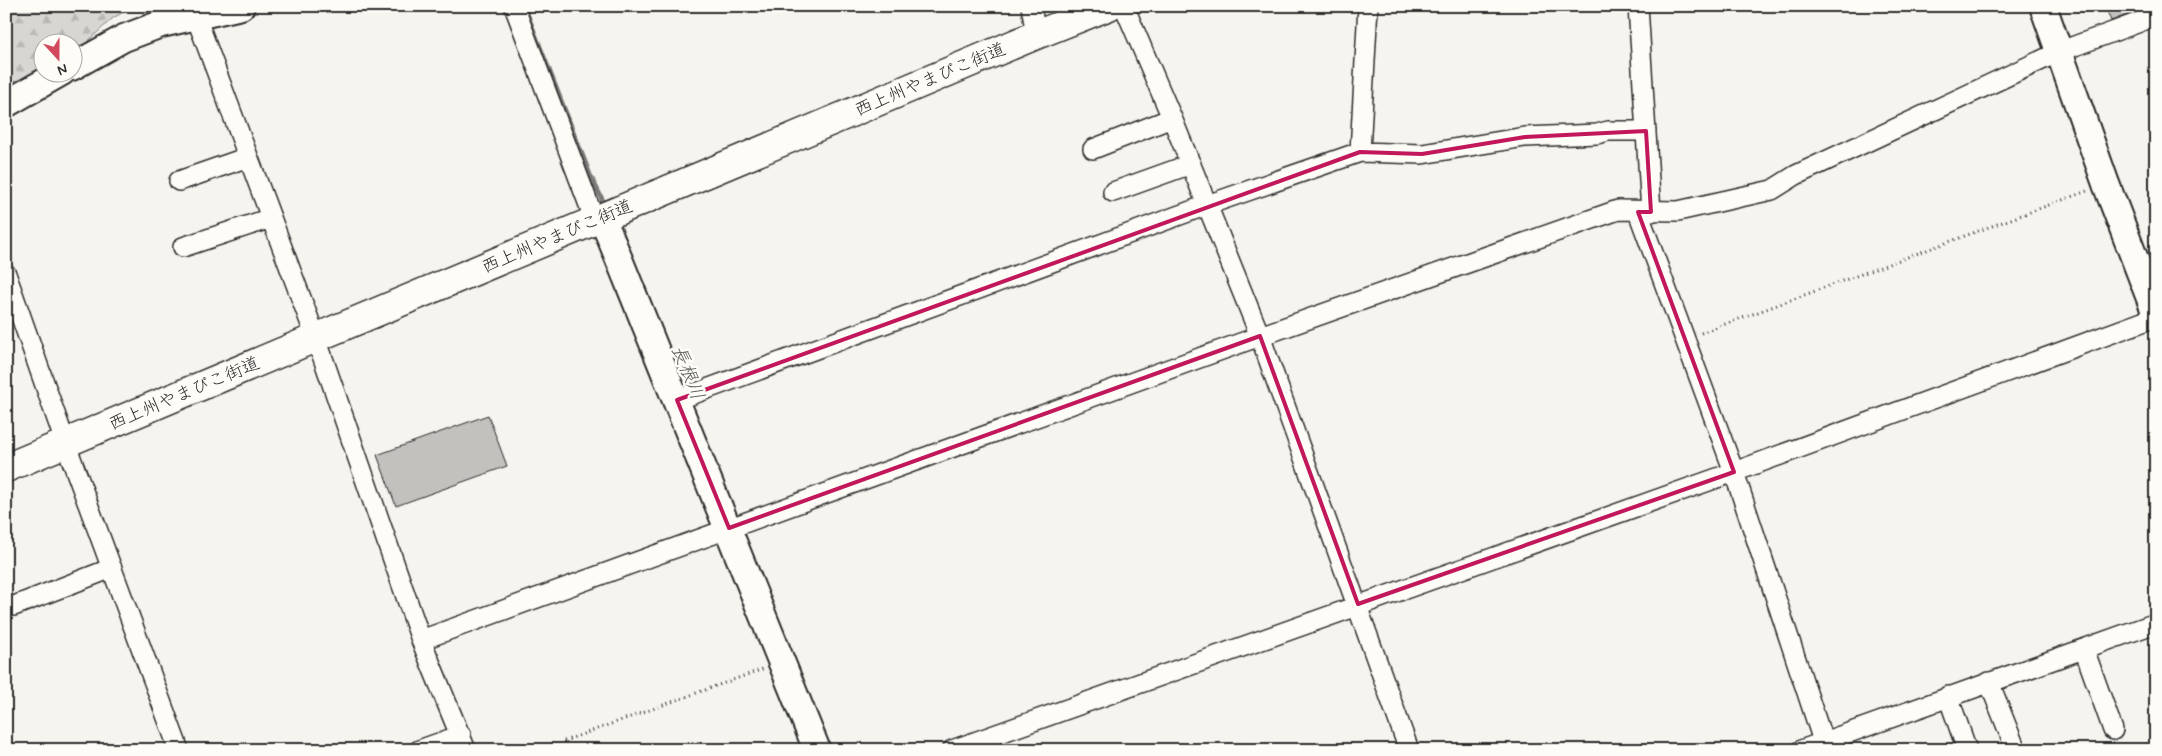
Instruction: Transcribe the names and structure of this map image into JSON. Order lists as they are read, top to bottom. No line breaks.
{"streets":{"highway":["西上州やまびこ街道"]},"water":["長根川"],"north":"bottom"}
